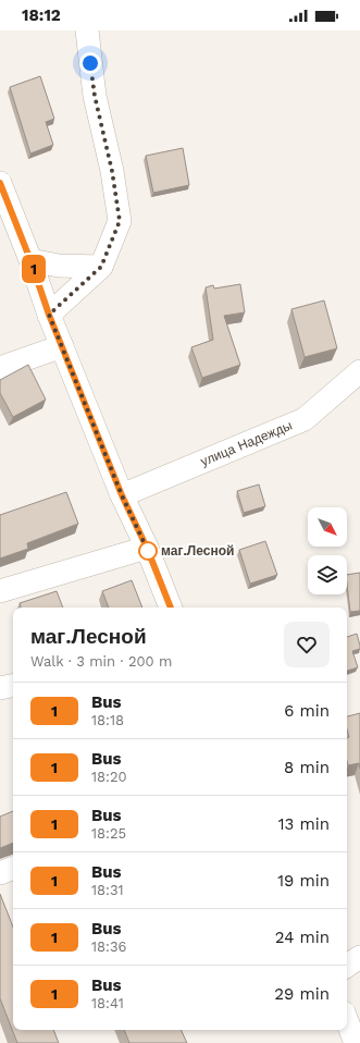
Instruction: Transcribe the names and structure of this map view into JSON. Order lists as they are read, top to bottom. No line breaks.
{"streets":{"street":["улица Надежды"]},"places":["маг.Лесной"],"lines":["bus line 1"],"north":"bottom right","page":{"status":"18:12","on_map":"1","heading":["маг.Лесной","Walk · 3 min · 200 m"],"list":[{"mark":"1","name":"Bus","note":"18:18","value":"6 min"},{"mark":"1","name":"Bus","note":"18:20","value":"8 min"},{"mark":"1","name":"Bus","note":"18:25","value":"13 min"},{"mark":"1","name":"Bus","note":"18:31","value":"19 min"},{"mark":"1","name":"Bus","note":"18:36","value":"24 min"},{"mark":"1","name":"Bus","note":"18:41","value":"29 min"}]}}
